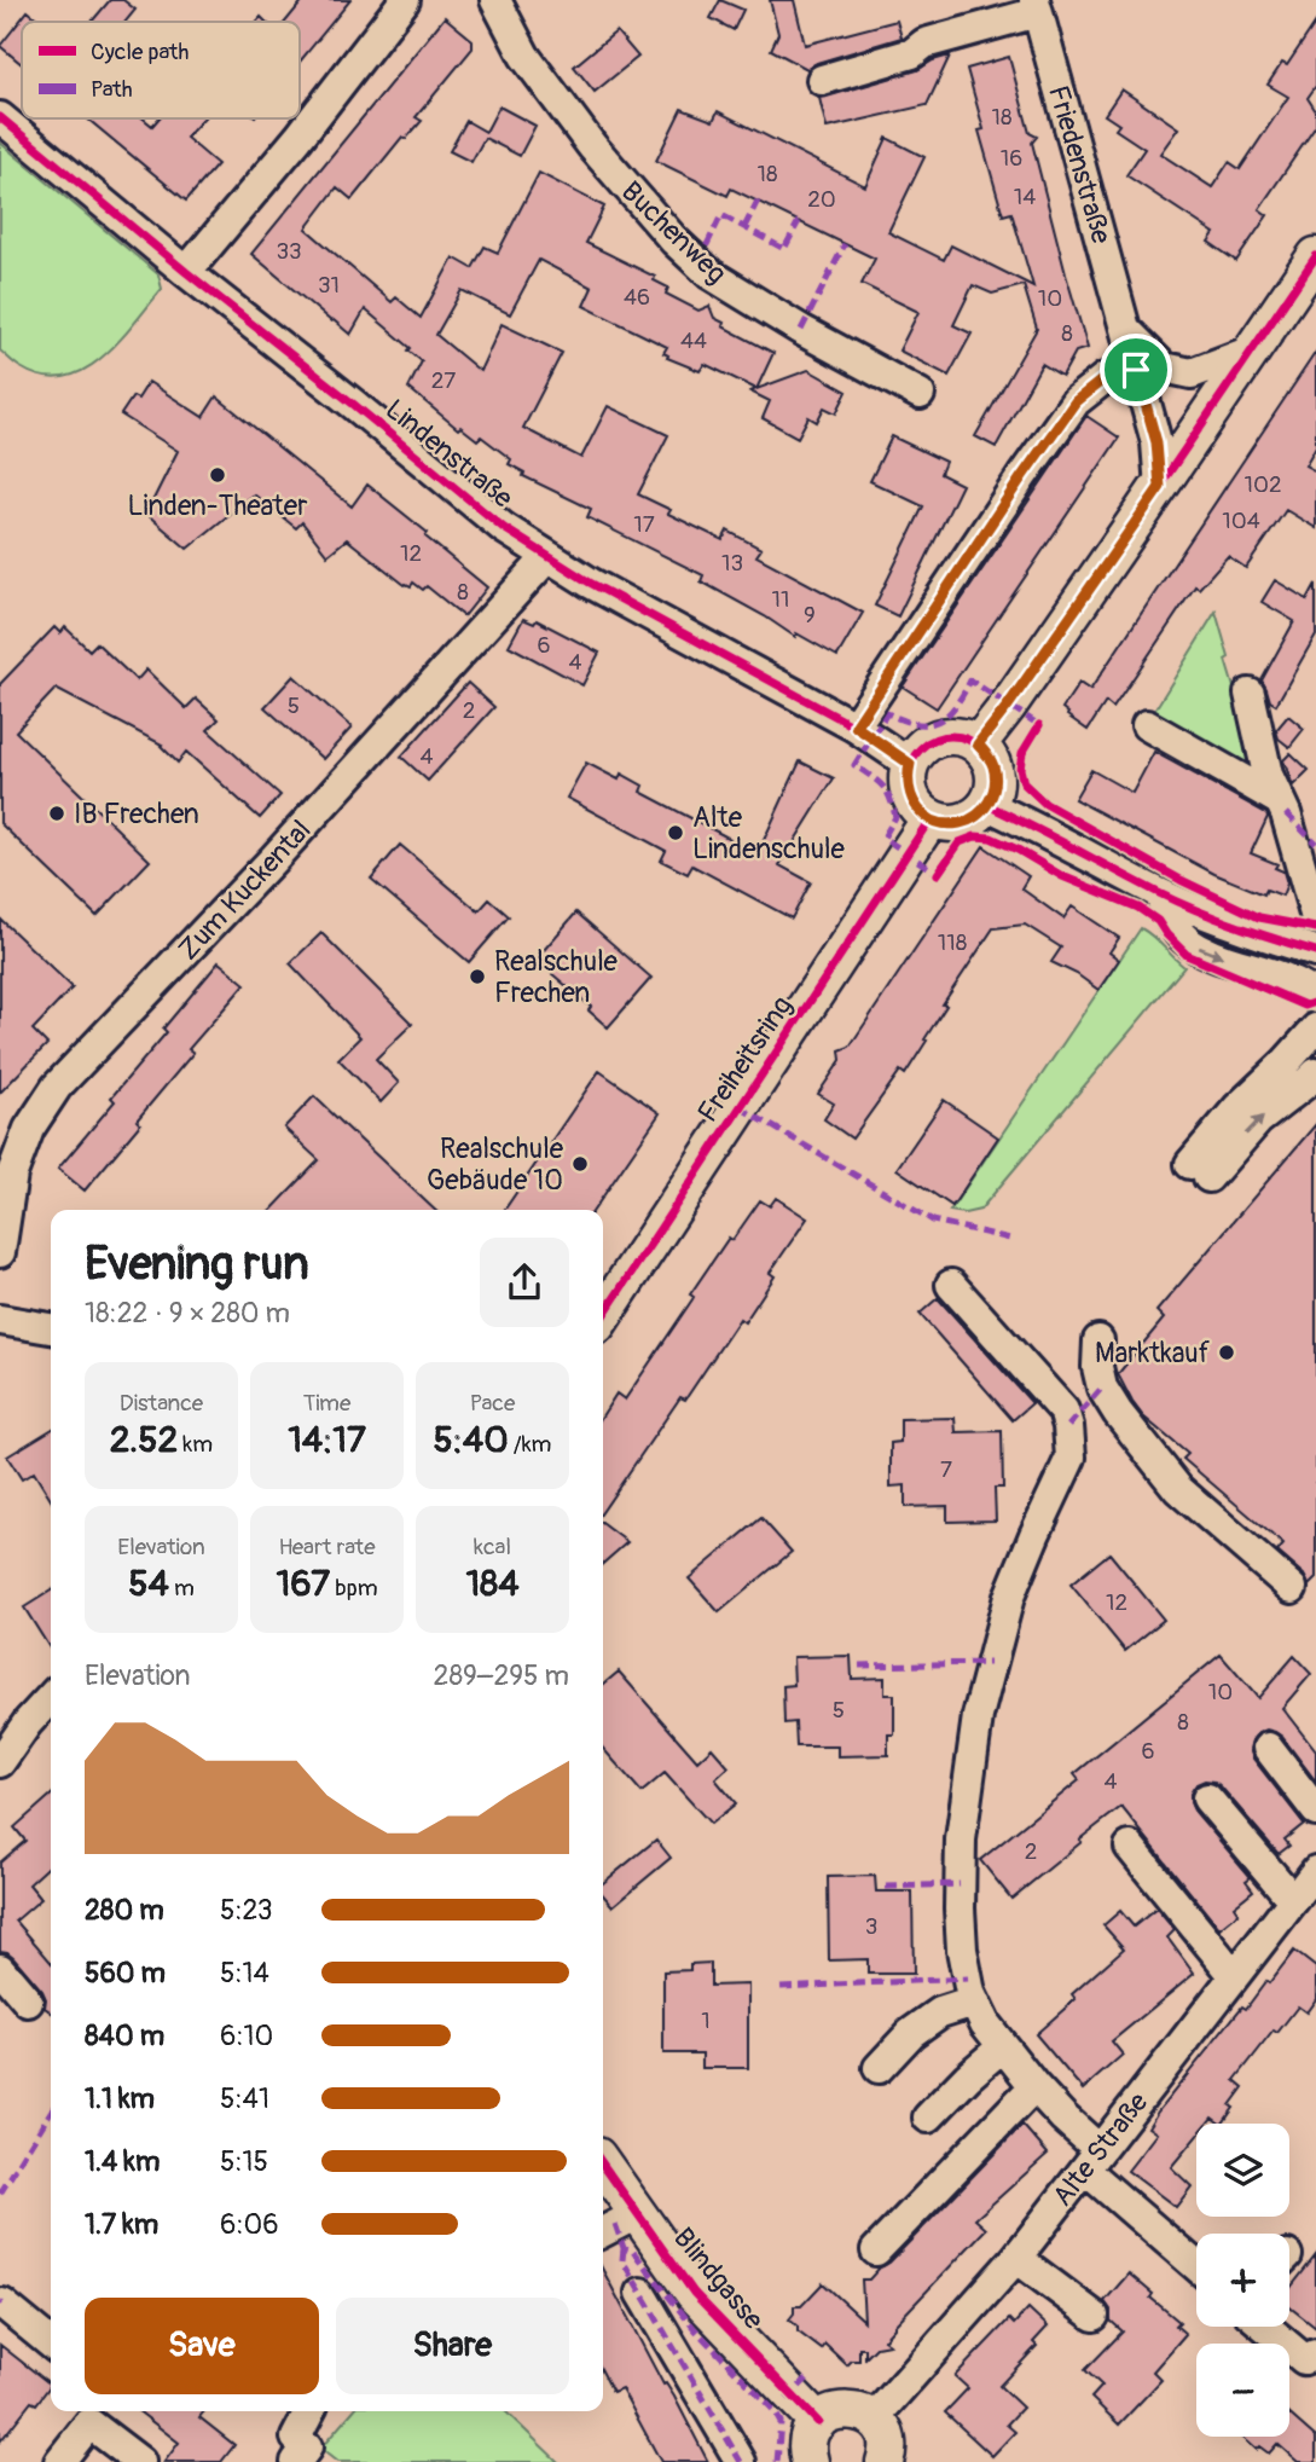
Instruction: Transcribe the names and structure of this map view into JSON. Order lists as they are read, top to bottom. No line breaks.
{"streets":{"main road":["Freiheitsring","Blindgasse"],"street":["Friedenstraße","Buchenweg","Lindenstraße","Zum Kuckental","Alte Straße"]},"crossings":[["Lindenstraße","Zum Kuckental"],["Lindenstraße","Freiheitsring"]],"places":["Linden-Theater","IB Frechen","Alte Lindenschule","Realschule Frechen","Realschule Gebäude 10","Marktkauf"],"house_numbers":["18","16","18","14","20","33","31","46","10","8","44","27","102","104","17","12","13","8","11","9","6","4","5","2","4","118","7","12","10","5","8","6","4","2","3","1"],"legend":["Cycle path","Path"],"page":{"heading":["Evening run","18:22 · 9 × 280 m"],"stats":[["Distance","2.52 km"],["Time","14:17"],["Pace","5:40 /km"],["Elevation","54 m"],["Heart rate","167 bpm"],["kcal","184"]],"chart":["Elevation","289–295 m"],"list":[{"name":"280 m","note":"5:23"},{"name":"560 m","note":"5:14"},{"name":"840 m","note":"6:10"},{"name":"1.1 km","note":"5:41"},{"name":"1.4 km","note":"5:15"},{"name":"1.7 km","note":"6:06"}],"map_buttons":["+","−"],"buttons":["Save","Share"]}}
